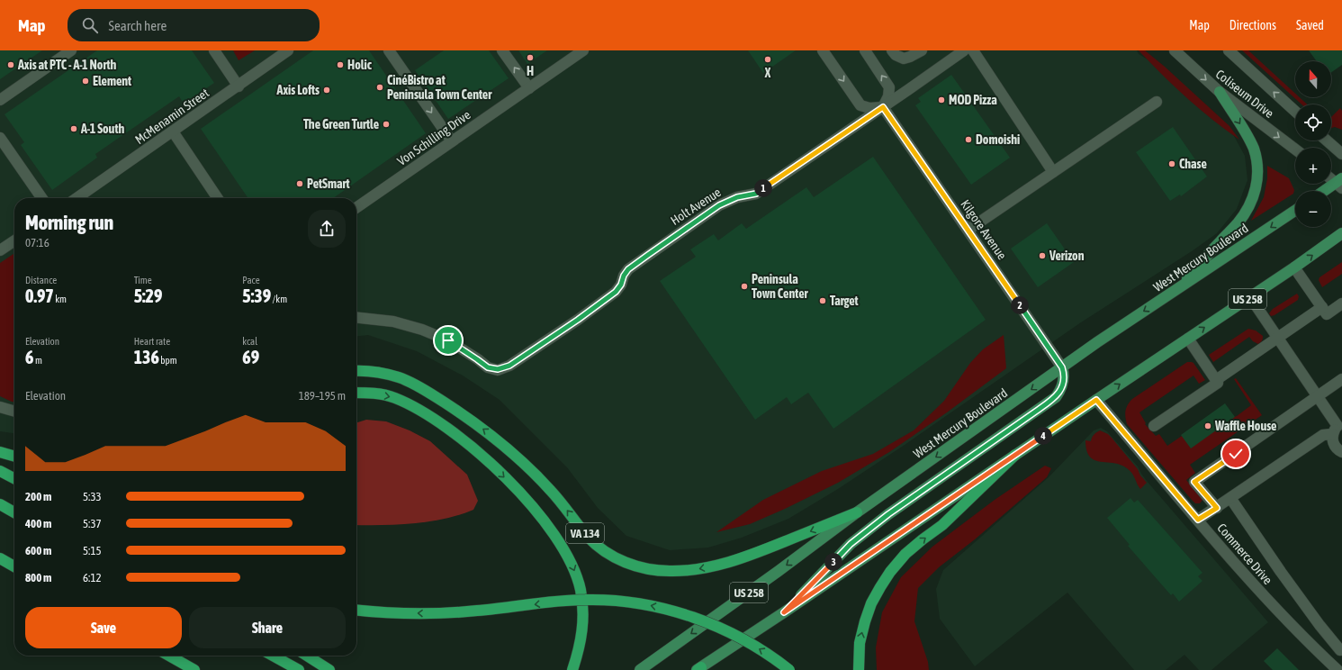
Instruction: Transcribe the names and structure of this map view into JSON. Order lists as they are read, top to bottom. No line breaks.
{"streets":{"highway":["VA 134"],"main road":["West Mercury Boulevard","US 258"],"street":["Coliseum Drive","McMenamin Street","Von Schilling Drive","Holt Avenue","Kilgore Avenue","Commerce Drive"]},"crossings":[["Holt Avenue","Kilgore Avenue"],["Kilgore Avenue","West Mercury Boulevard"],["West Mercury Boulevard","VA 134"],["US 258","Commerce Drive"]],"places":["H","X","Axis at PTC - A-1 North","Holic","Element","CinéBistro at Peninsula Town Center","Axis Lofts","MOD Pizza","The Green Turtle","A-1 South","Domoishi","Chase","PetSmart","Verizon","Peninsula Town Center","Target","Waffle House"],"north":"top","page":{"header":"Map","search":"Search here","nav":["Map","Directions","Saved"],"map_buttons":["+","−"],"pins":["1","2","4","3"],"heading":["Morning run","07:16"],"stats":[["Distance","0.97 km"],["Time","5:29"],["Pace","5:39 /km"],["Elevation","6 m"],["Heart rate","136 bpm"],["kcal","69"]],"chart":["Elevation","189–195 m"],"list":[{"name":"200 m","note":"5:33"},{"name":"400 m","note":"5:37"},{"name":"600 m","note":"5:15"},{"name":"800 m","note":"6:12"}],"buttons":["Save","Share"]}}
